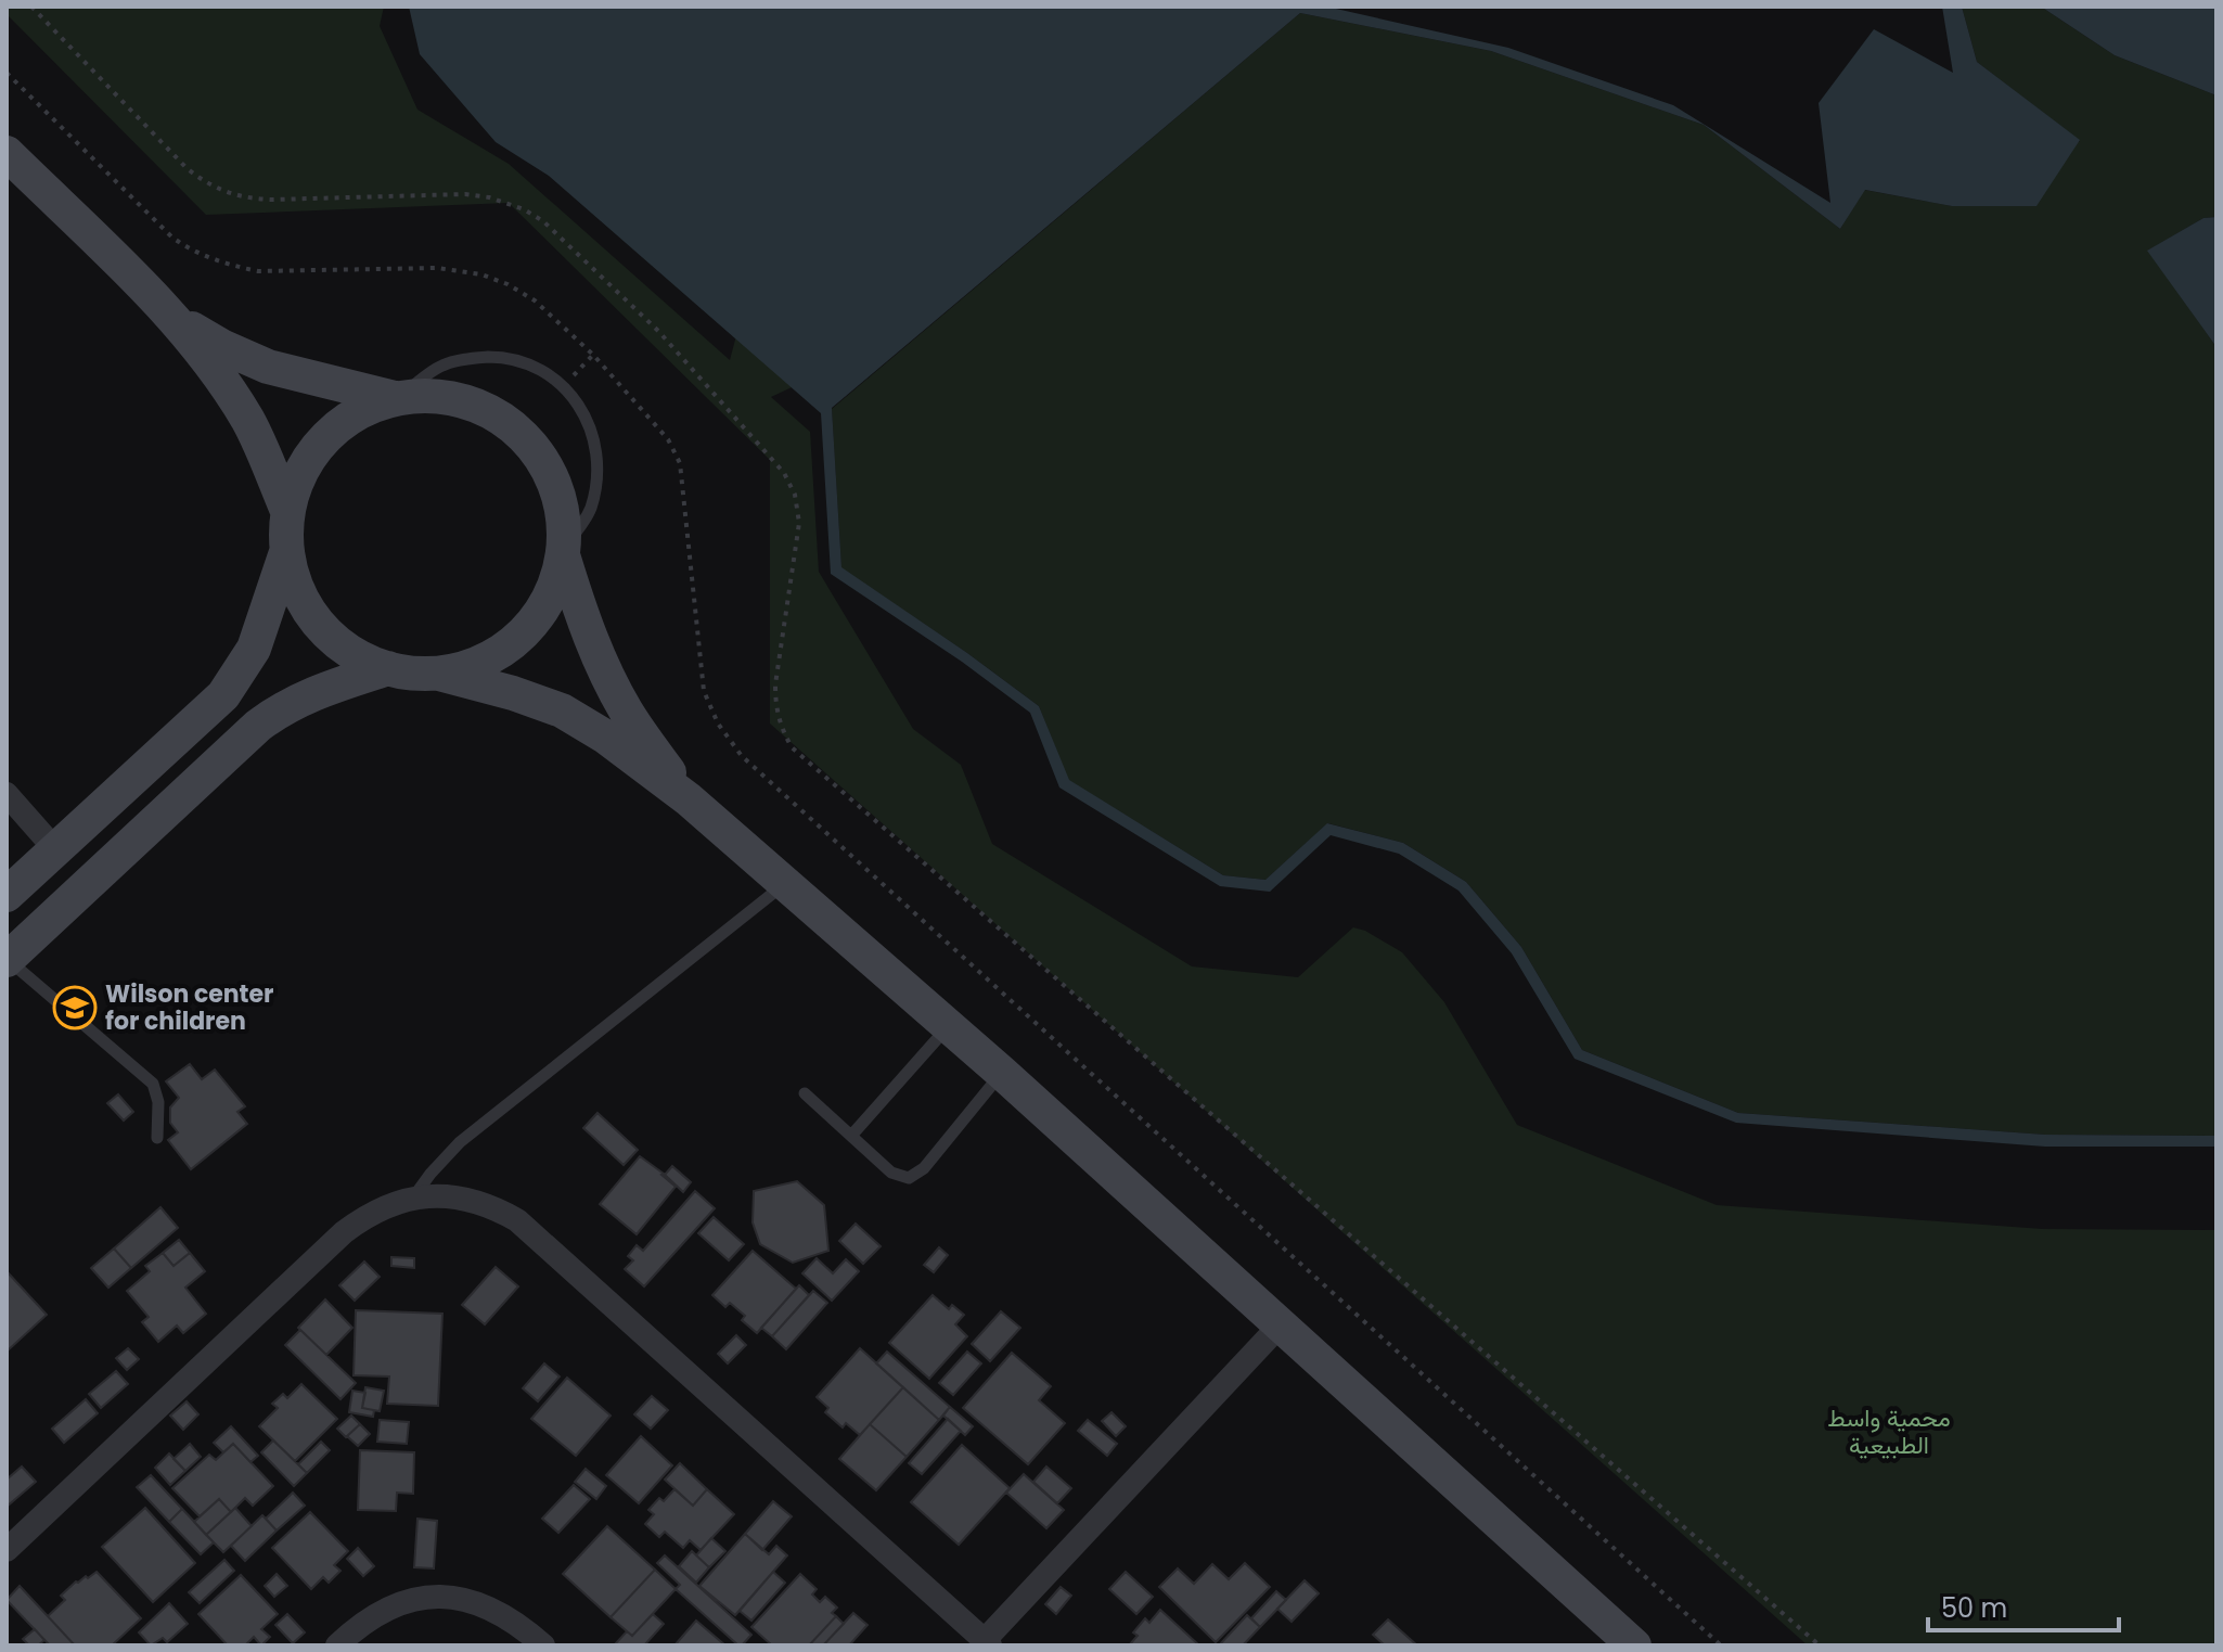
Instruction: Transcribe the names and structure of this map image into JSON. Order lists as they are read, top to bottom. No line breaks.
{"parks":["محمية واسط الطبيعية"],"places":{"school or university":["Wilson center for children"]},"scale_bar":"50 m"}
